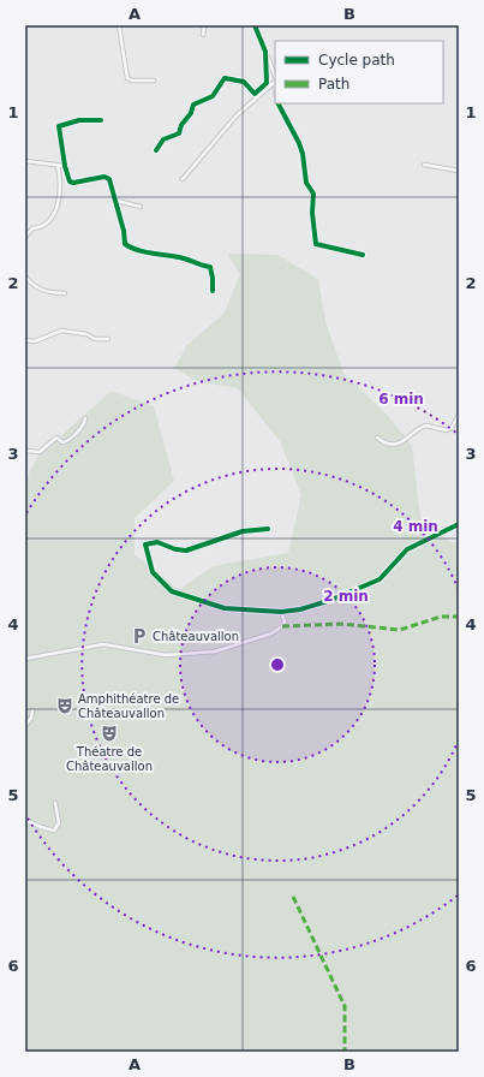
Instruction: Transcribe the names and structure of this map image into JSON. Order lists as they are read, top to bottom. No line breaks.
{"places":{"parking":["Châteauvallon"],"theatre":["Amphithéatre de Châteauvallon","Théatre de Châteauvallon"]},"legend":["Cycle path","Path"],"grid":{"columns":["A","B"],"rows":["1","2","3","4","5","6"]},"rings":["6 min","4 min","2 min"]}
